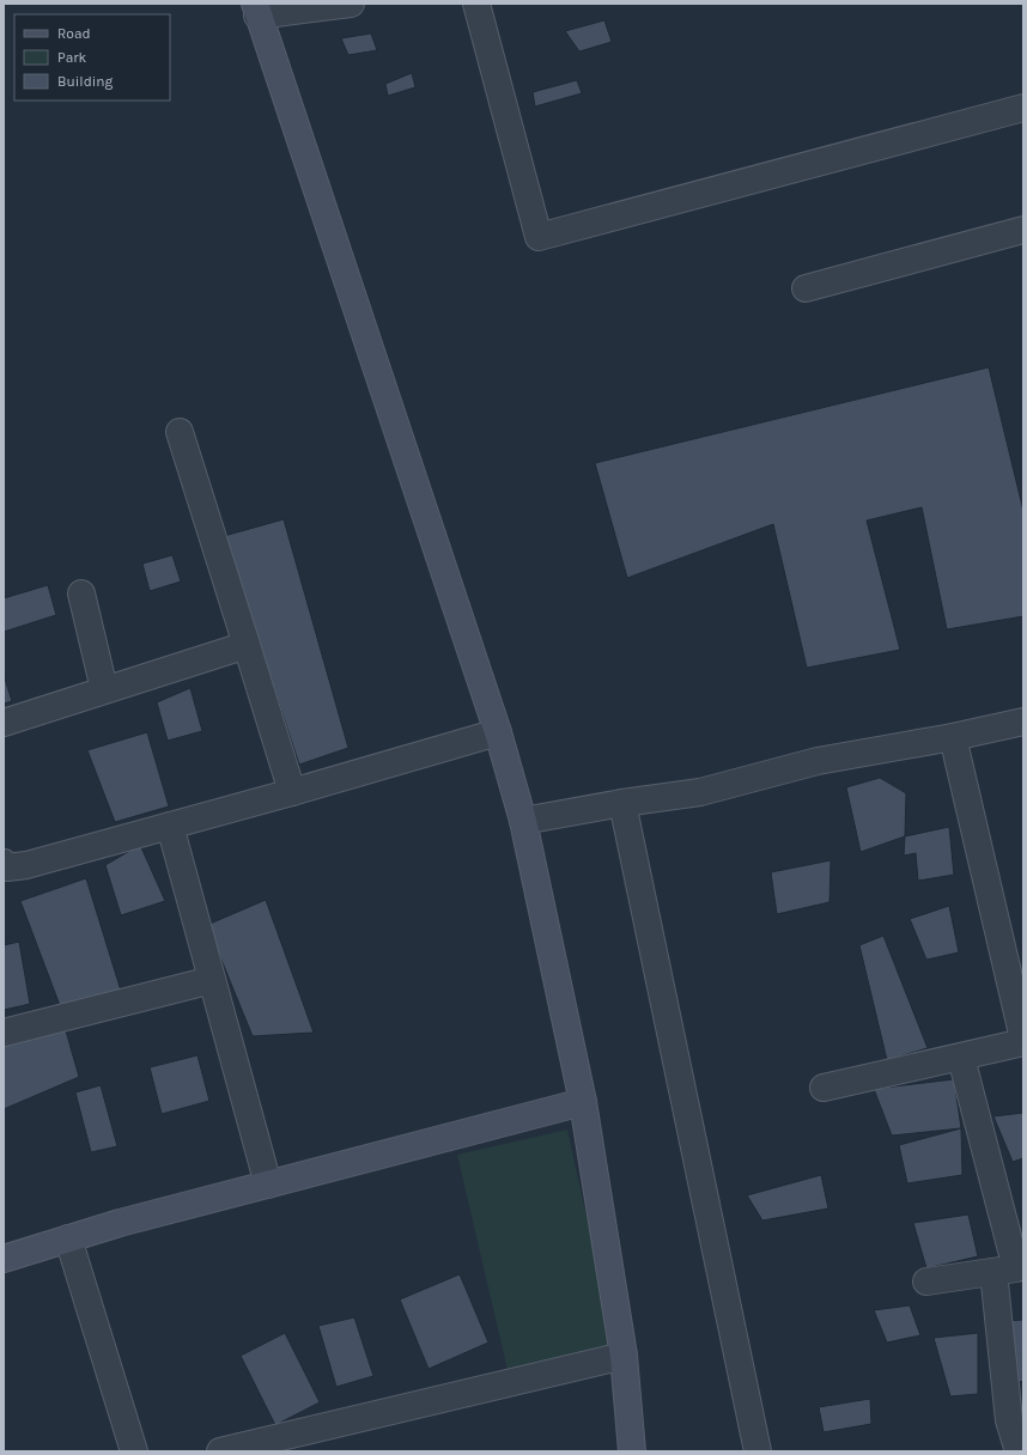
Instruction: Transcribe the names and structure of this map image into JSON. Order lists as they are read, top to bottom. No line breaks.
{"legend":["Road","Park","Building"]}
